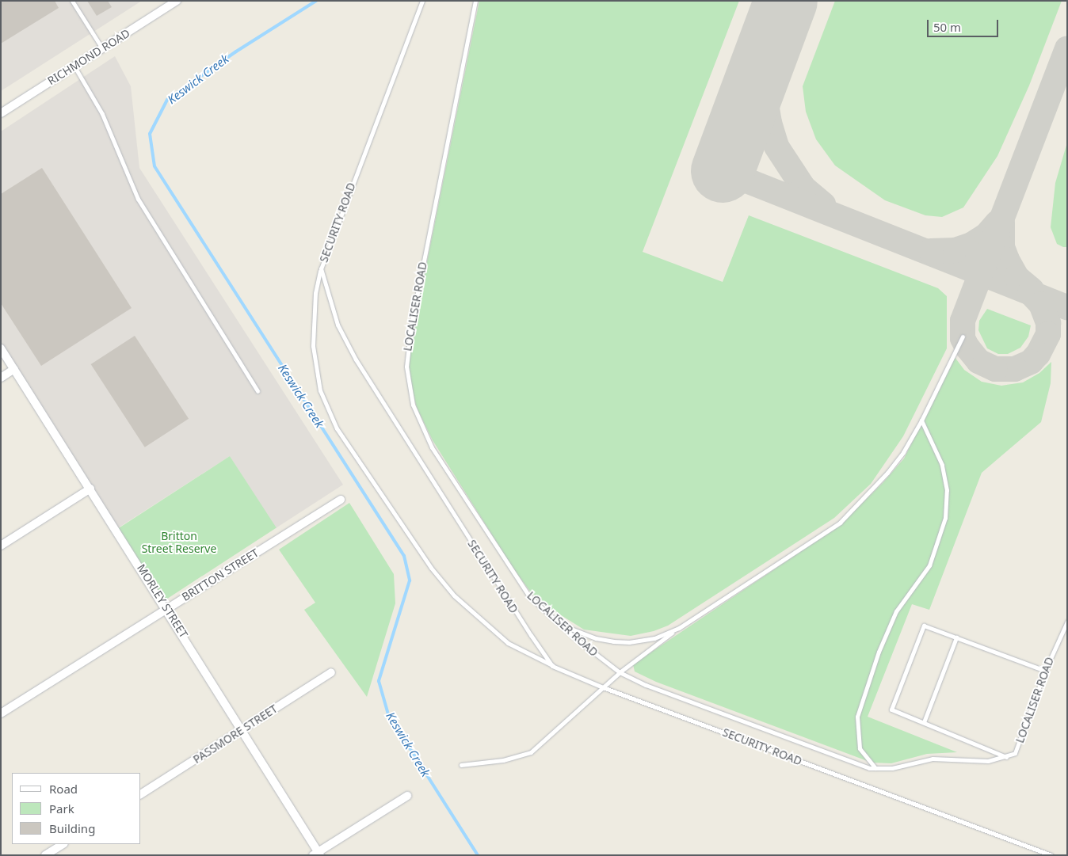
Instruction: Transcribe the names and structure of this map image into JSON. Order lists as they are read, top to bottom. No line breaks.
{"streets":{"street":["RICHMOND ROAD","BRITTON STREET","MORLEY STREET","PASSMORE STREET"],"lane":["SECURITY ROAD","LOCALISER ROAD"]},"crossings":[["BRITTON STREET","MORLEY STREET"],["MORLEY STREET","PASSMORE STREET"]],"water":["Keswick Creek"],"parks":["Britton Street Reserve"],"legend":["Road","Park","Building"],"scale_bar":"50 m"}
